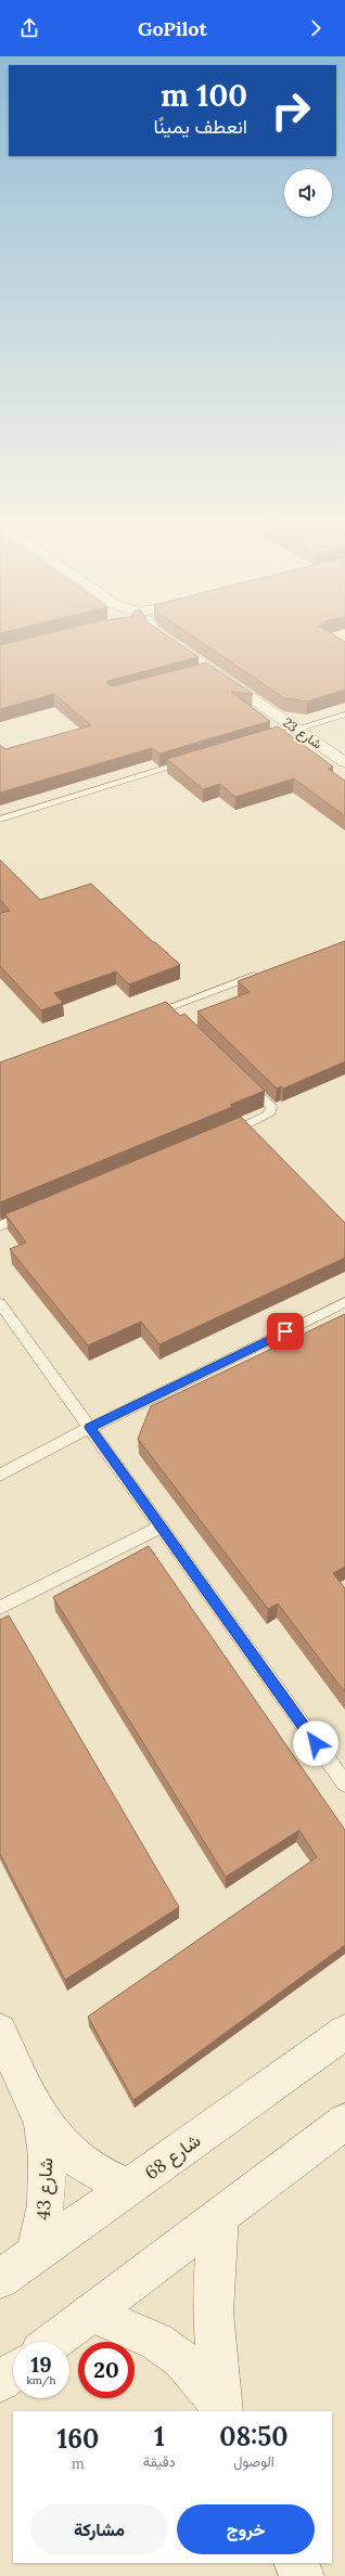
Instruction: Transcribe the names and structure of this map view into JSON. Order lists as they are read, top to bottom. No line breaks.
{"streets":{"street":["شارع 23","شارع 68","شارع 43"]},"crossings":[["شارع 68","شارع 43"]],"page":{"header":"GoPilot","turn":["100 m","انعطف يمينًا"],"speed":"19 km/h","limit":"20","eta":["08:50","الوصول","1","دقيقة","160","m"],"buttons":["خروج","مشاركة"]}}
